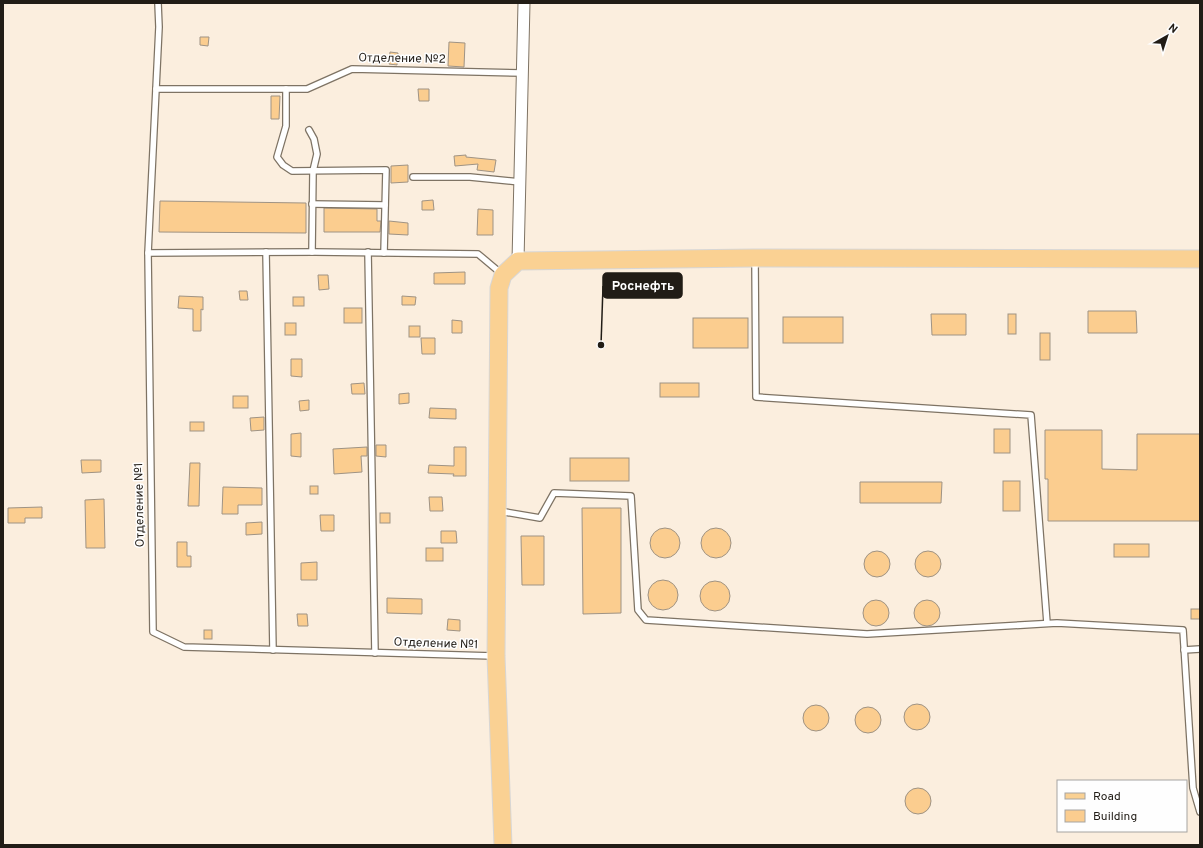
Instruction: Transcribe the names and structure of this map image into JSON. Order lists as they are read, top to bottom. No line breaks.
{"streets":{"lane":["Отделение №2","Отделение №1"]},"places":["Роснефть"],"legend":["Road","Building"],"north":"top right"}
